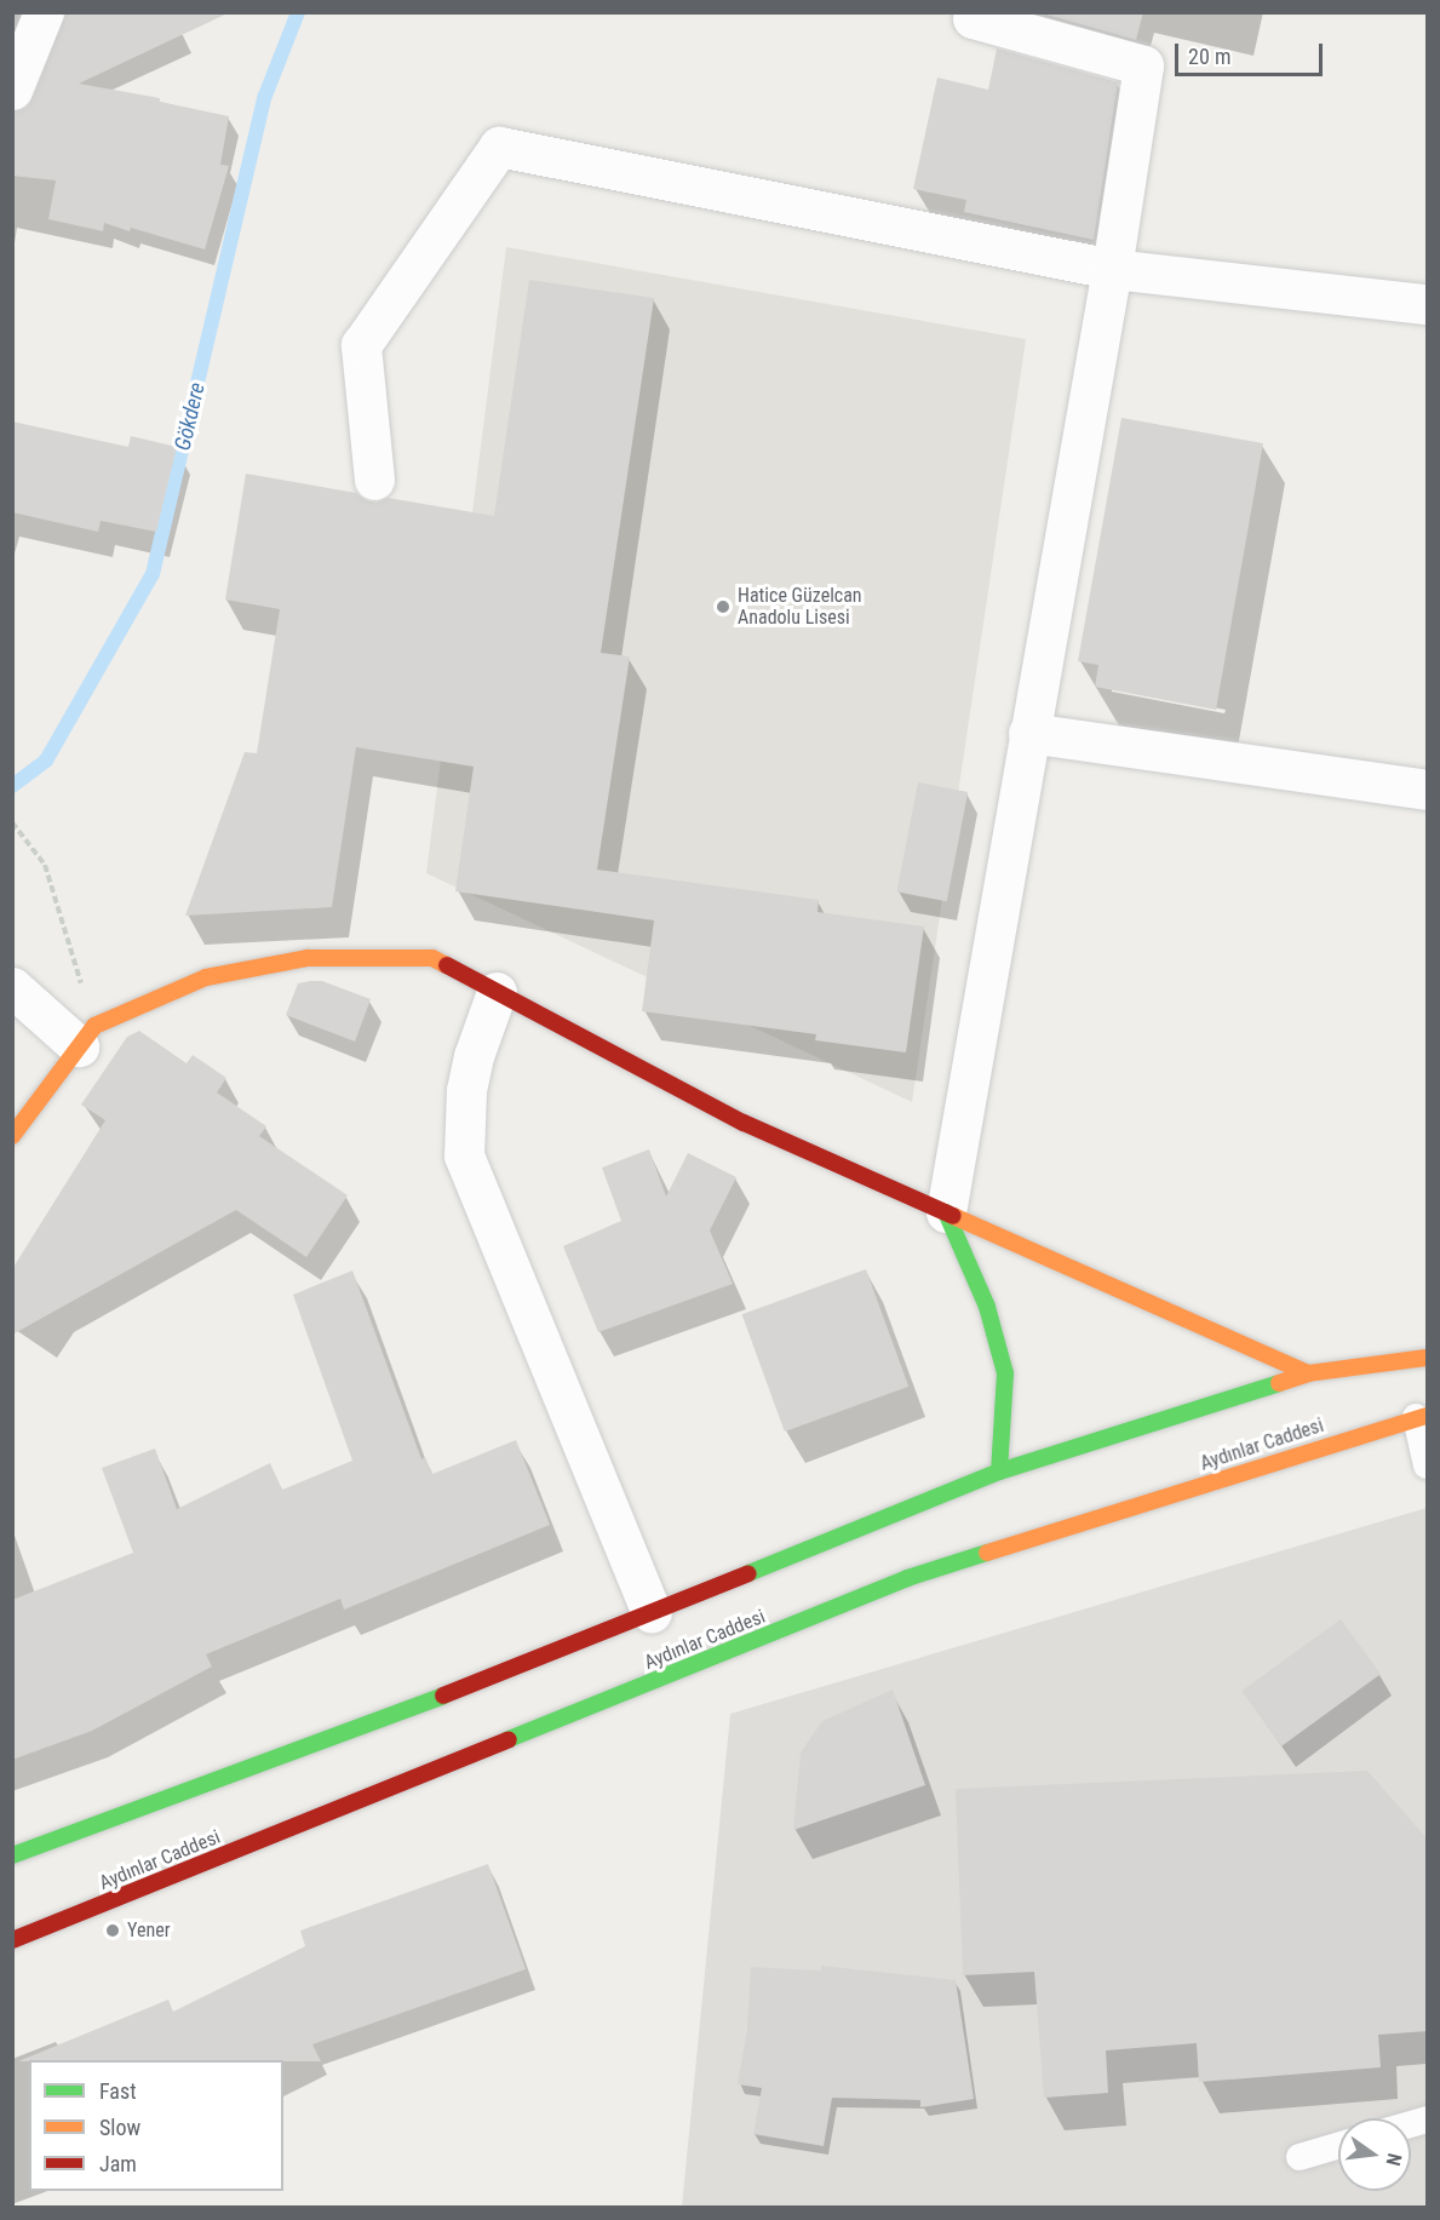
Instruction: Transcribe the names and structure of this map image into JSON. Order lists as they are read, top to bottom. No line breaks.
{"streets":{"main road":["Aydınlar Caddesi"]},"water":["Gökdere"],"places":["Hatice Güzelcan Anadolu Lisesi","Yener"],"legend":["Fast","Slow","Jam"],"scale_bar":"20 m","north":"right"}
